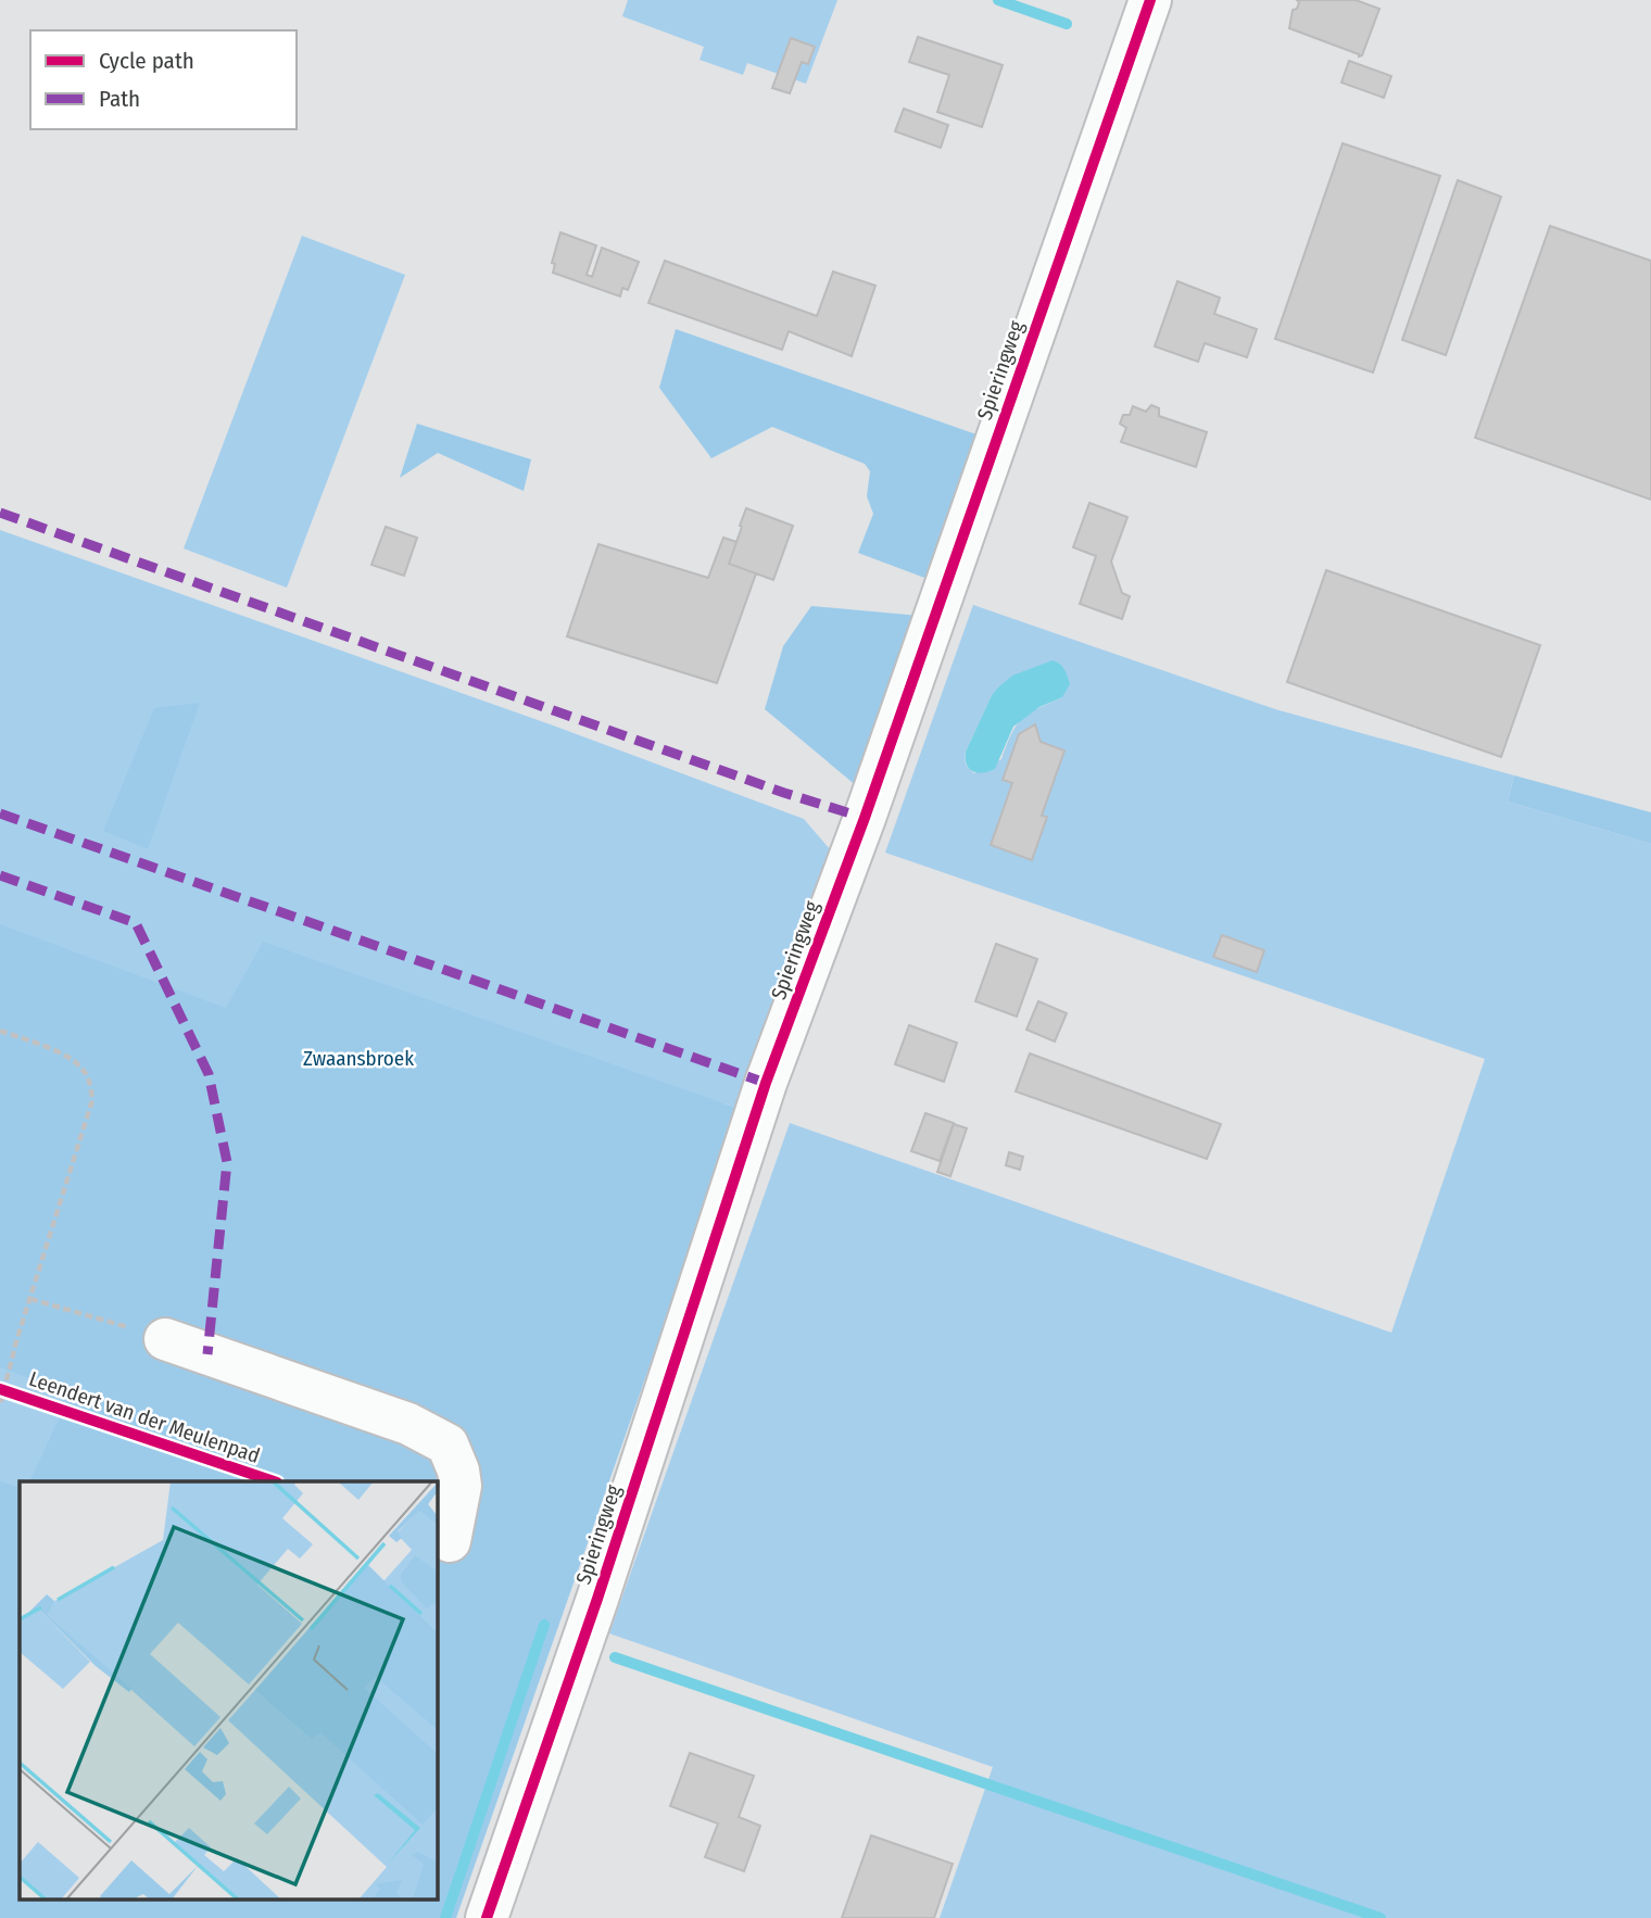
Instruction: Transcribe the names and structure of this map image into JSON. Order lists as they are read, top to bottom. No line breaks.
{"streets":{"street":["Spieringweg"],"cycle path":["Leendert van der Meulenpad"]},"parks":["Zwaansbroek"],"legend":["Cycle path","Path"]}
